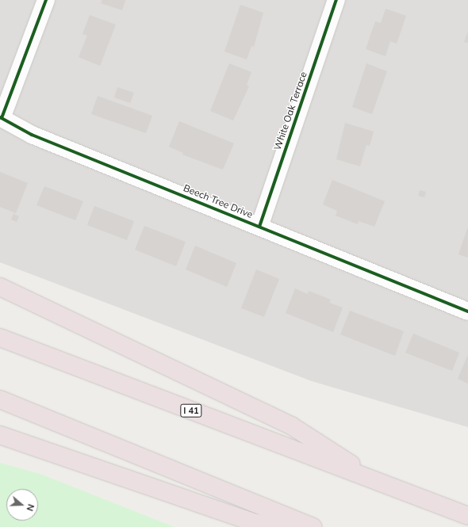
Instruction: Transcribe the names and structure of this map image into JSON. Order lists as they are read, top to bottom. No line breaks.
{"streets":{"highway":["I 41"],"street":["White Oak Terrace","Beech Tree Drive"]},"crossings":[["White Oak Terrace","Beech Tree Drive"]],"north":"right"}
